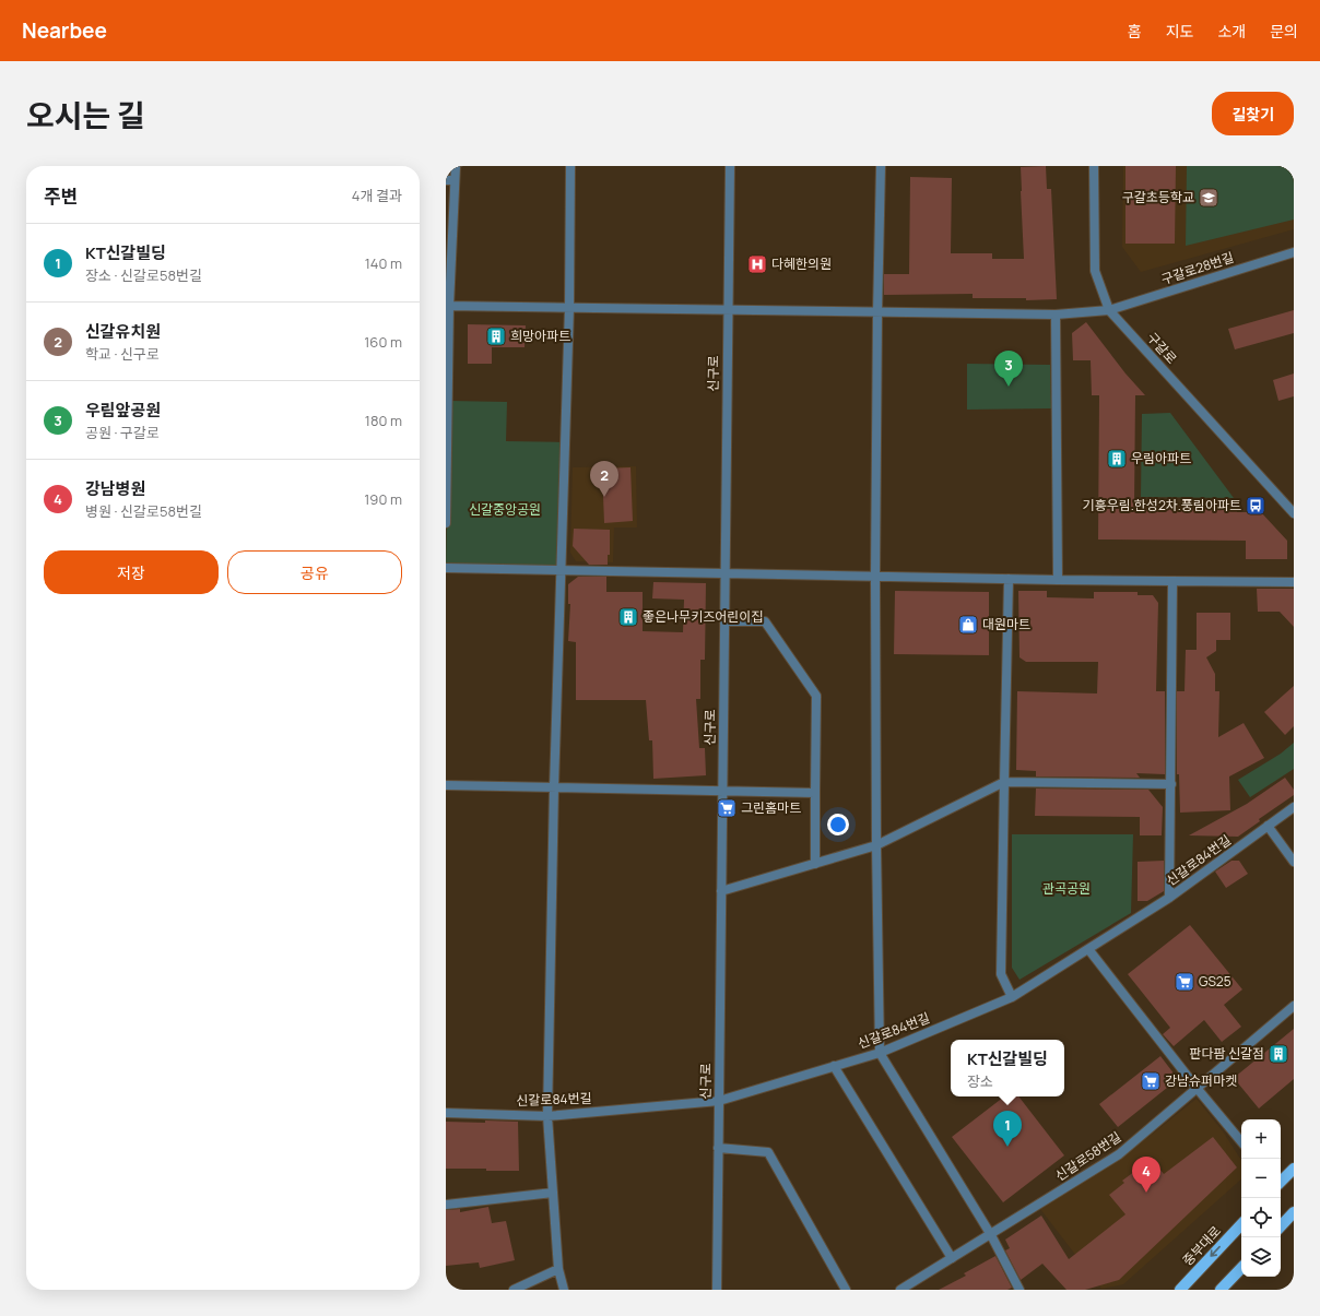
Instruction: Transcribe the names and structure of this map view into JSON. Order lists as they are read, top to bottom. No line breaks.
{"streets":{"main road":["중부대로"],"street":["구갈로28번길","구갈로","신구로","신갈로84번길","신갈로58번길"]},"crossings":[["구갈로28번길","구갈로"],["구갈로28번길","신구로"],["신구로","신갈로84번길"]],"parks":["신갈중앙공원","관곡공원"],"places":{"school or university":["구갈초등학교"],"hospital":["다혜한의원"],"building":["희망아파트","우림아파트","좋은나무키즈어린이집","판다팜 신갈점"],"bus stop":["기흥우림.한성2차.풍림아파트"],"shop":["대원마트"],"supermarket":["그린홈마트","GS25","강남슈퍼마켓"]},"page":{"header":"Nearbee","nav":["홈","지도","소개","문의"],"title":"오시는 길","buttons":["길찾기",["저장","공유"]],"heading":["주변","4개 결과"],"list":[{"mark":"1","name":"KT신갈빌딩","note":"장소 · 신갈로58번길","value":"140 m"},{"mark":"2","name":"신갈유치원","note":"학교 · 신구로","value":"160 m"},{"mark":"3","name":"우림앞공원","note":"공원 · 구갈로","value":"180 m"},{"mark":"4","name":"강남병원","note":"병원 · 신갈로58번길","value":"190 m"}],"pins":["3","2","1","4"],"popup":["KT신갈빌딩","장소"],"map_buttons":["+","−"]}}
